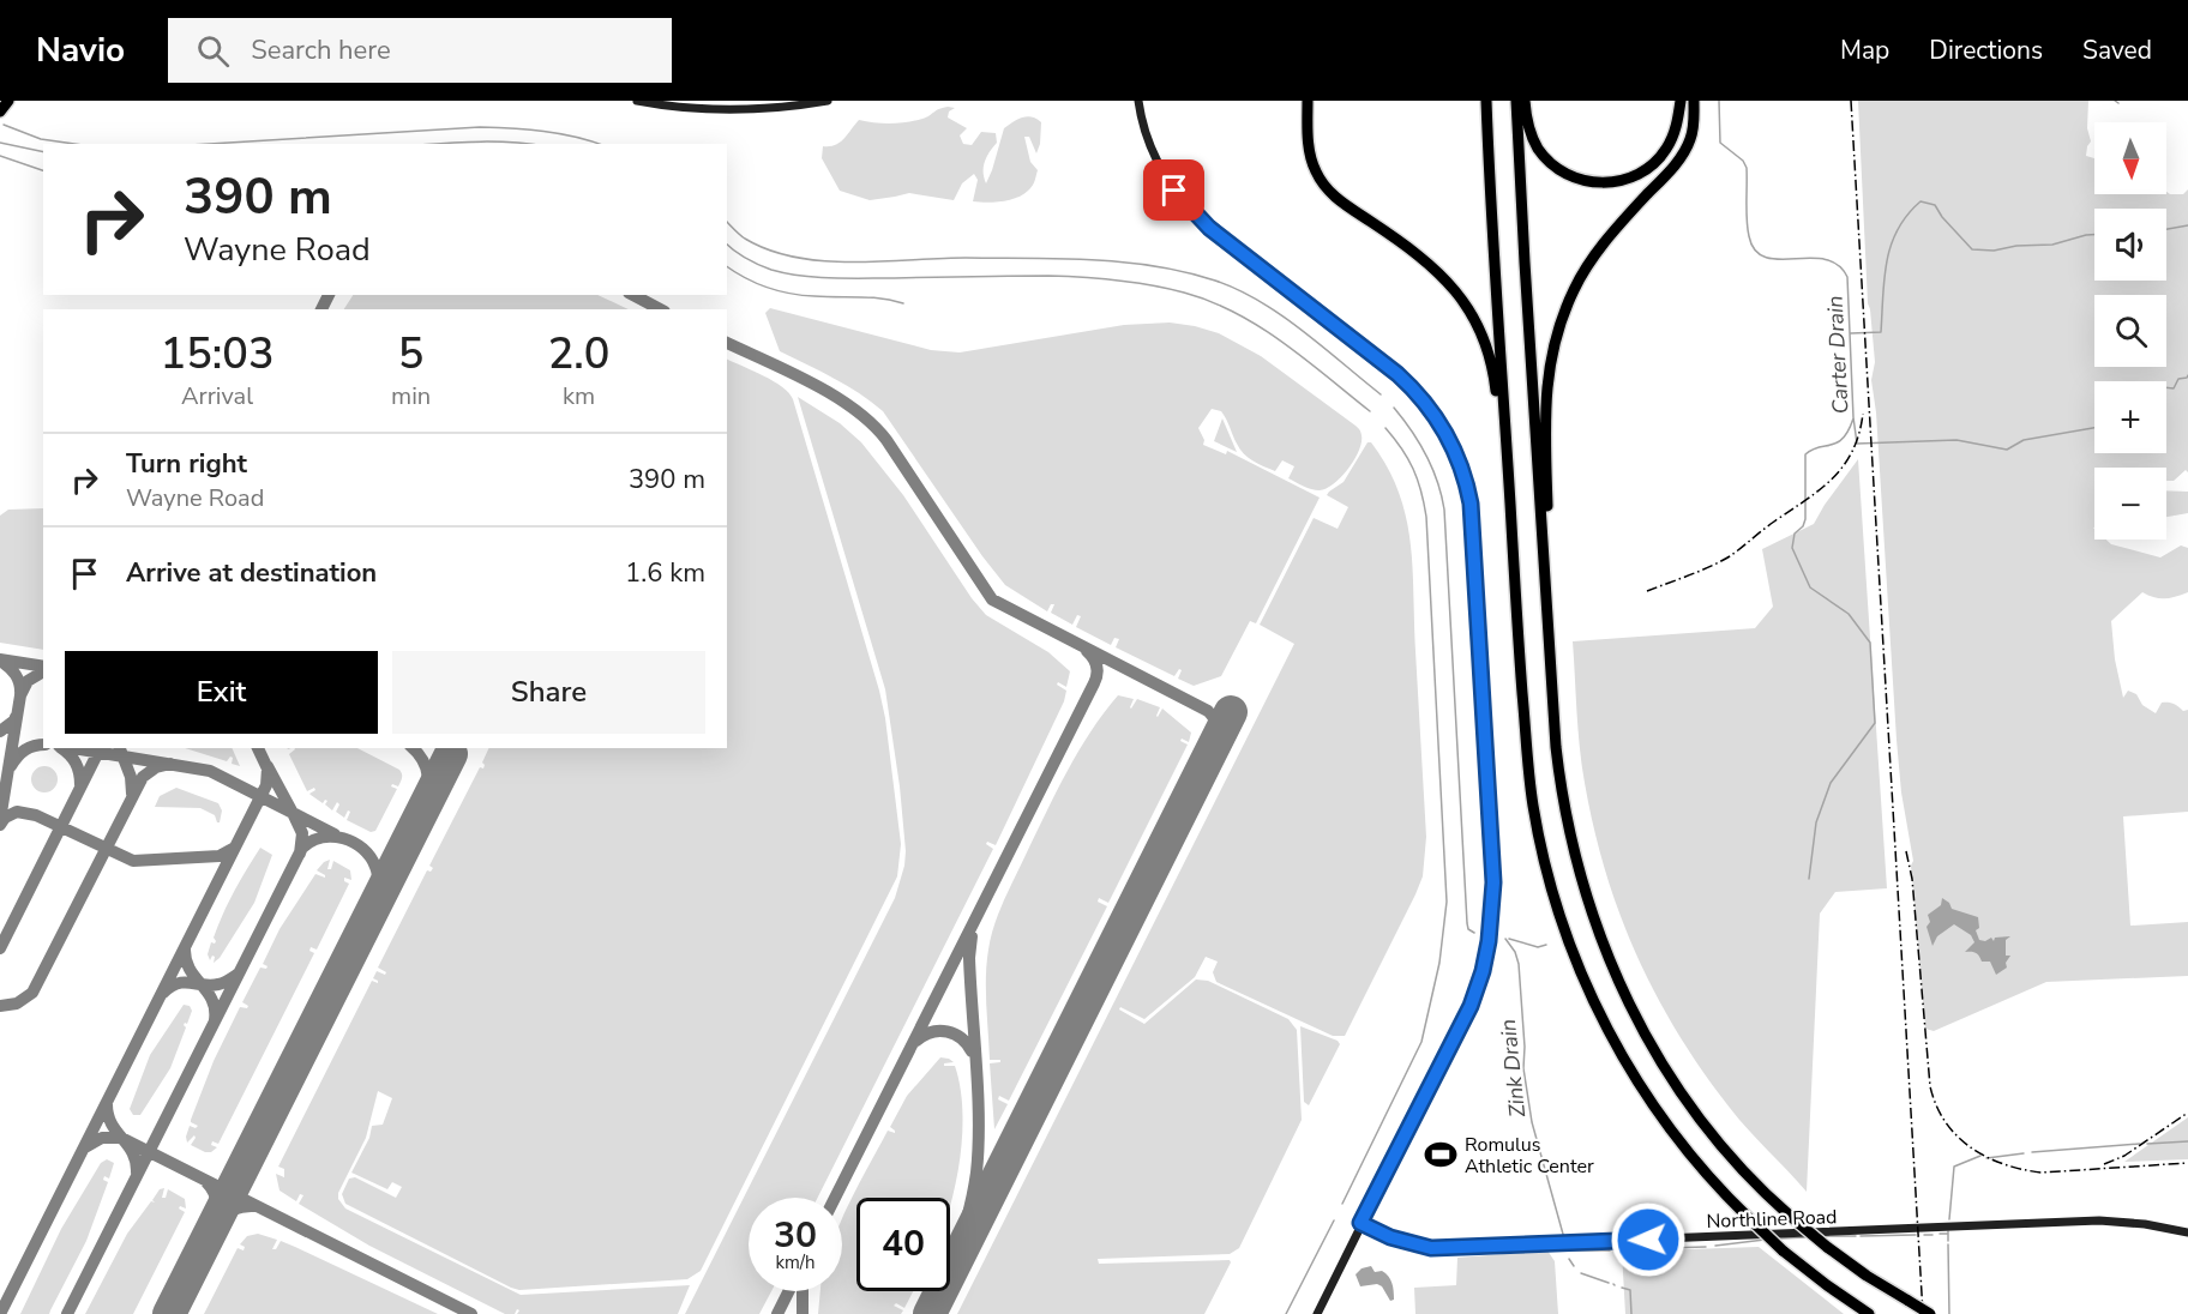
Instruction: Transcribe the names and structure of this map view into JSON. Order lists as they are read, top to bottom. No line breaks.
{"streets":{"main road":["Northline Road"]},"water":["Carter Drain","Zink Drain"],"places":{"sports":["Romulus Athletic Center"]},"north":"bottom","page":{"header":"Navio","search":"Search here","nav":["Map","Directions","Saved"],"map_buttons":["+","−"],"turn":["390 m","Wayne Road"],"eta":["15:03","Arrival","5","min","2.0","km"],"list":[{"name":"Turn right","note":"Wayne Road","value":"390 m"},{"name":"Arrive at destination","value":"1.6 km"}],"buttons":["Exit","Share"],"speed":"30 km/h","limit":"40"}}
